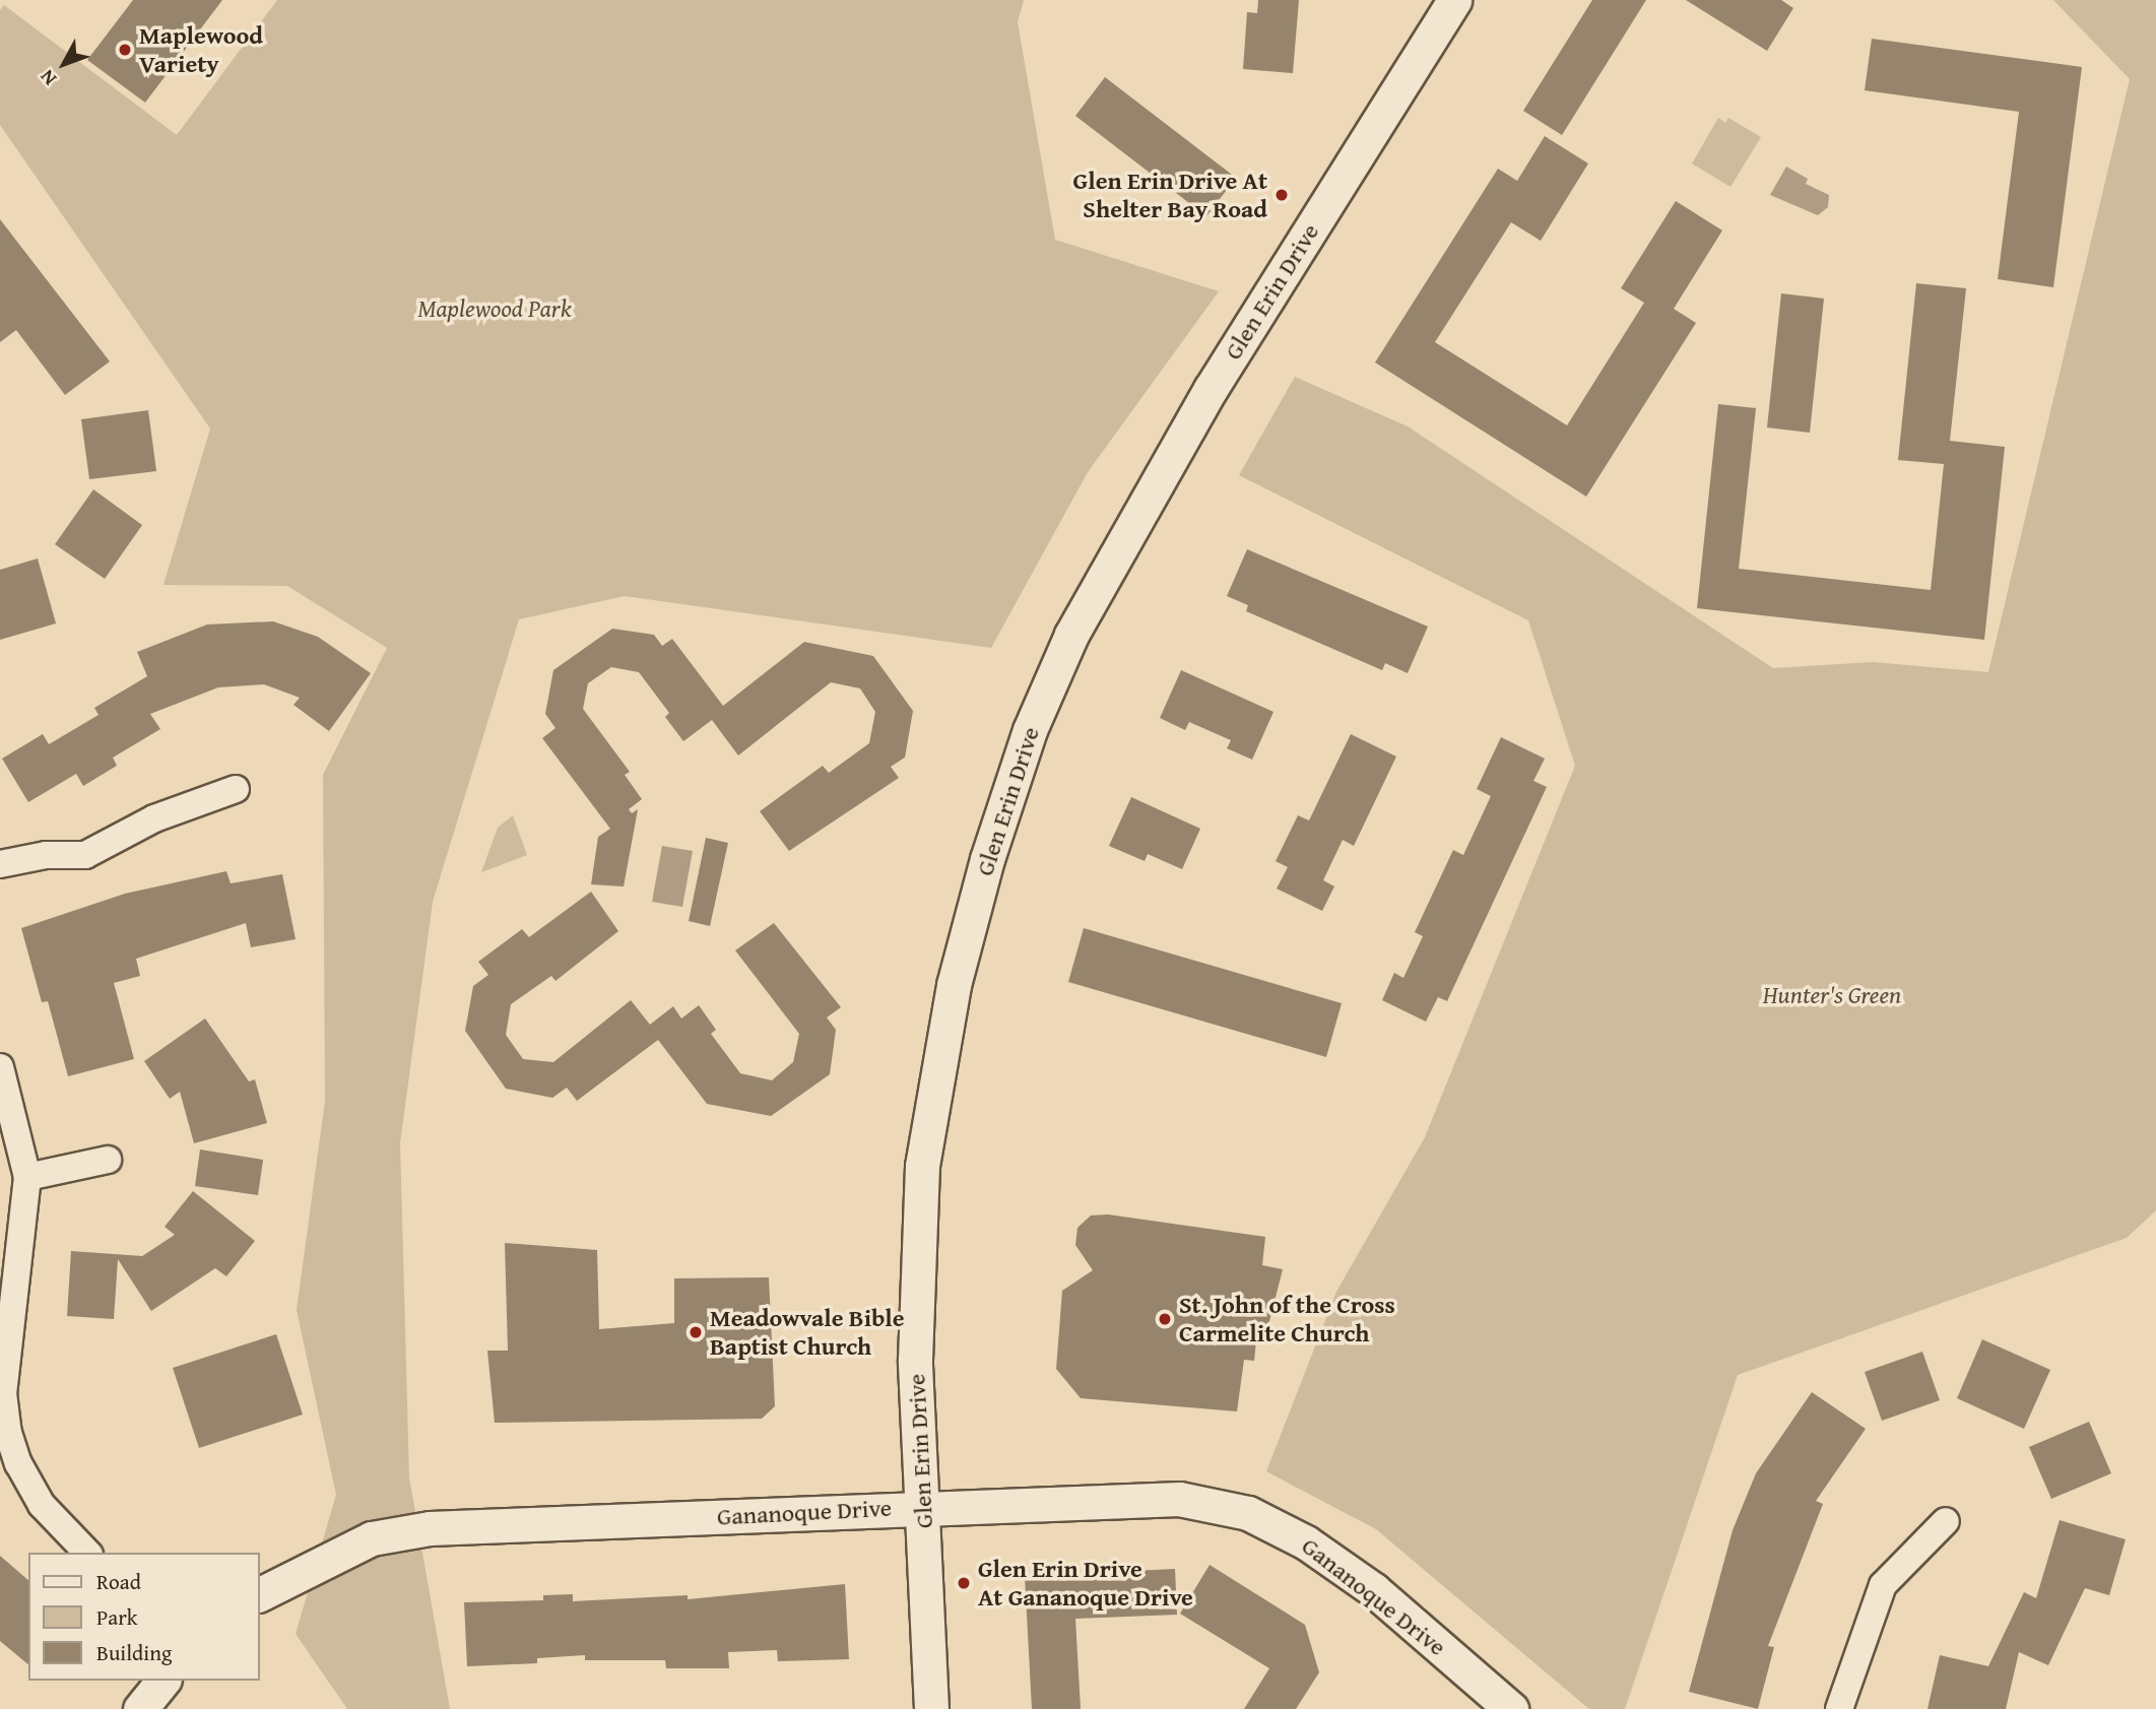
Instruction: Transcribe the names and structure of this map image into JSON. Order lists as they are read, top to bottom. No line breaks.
{"streets":{"street":["Glen Erin Drive","Gananoque Drive"]},"crossings":[["Glen Erin Drive","Gananoque Drive"]],"parks":["Maplewood Park","Hunter's Green"],"places":["Maplewood Variety","Glen Erin Drive At Shelter Bay Road","St. John of the Cross Carmelite Church","Meadowvale Bible Baptist Church","Glen Erin Drive At Gananoque Drive"],"legend":["Road","Park","Building"],"north":"bottom left"}
